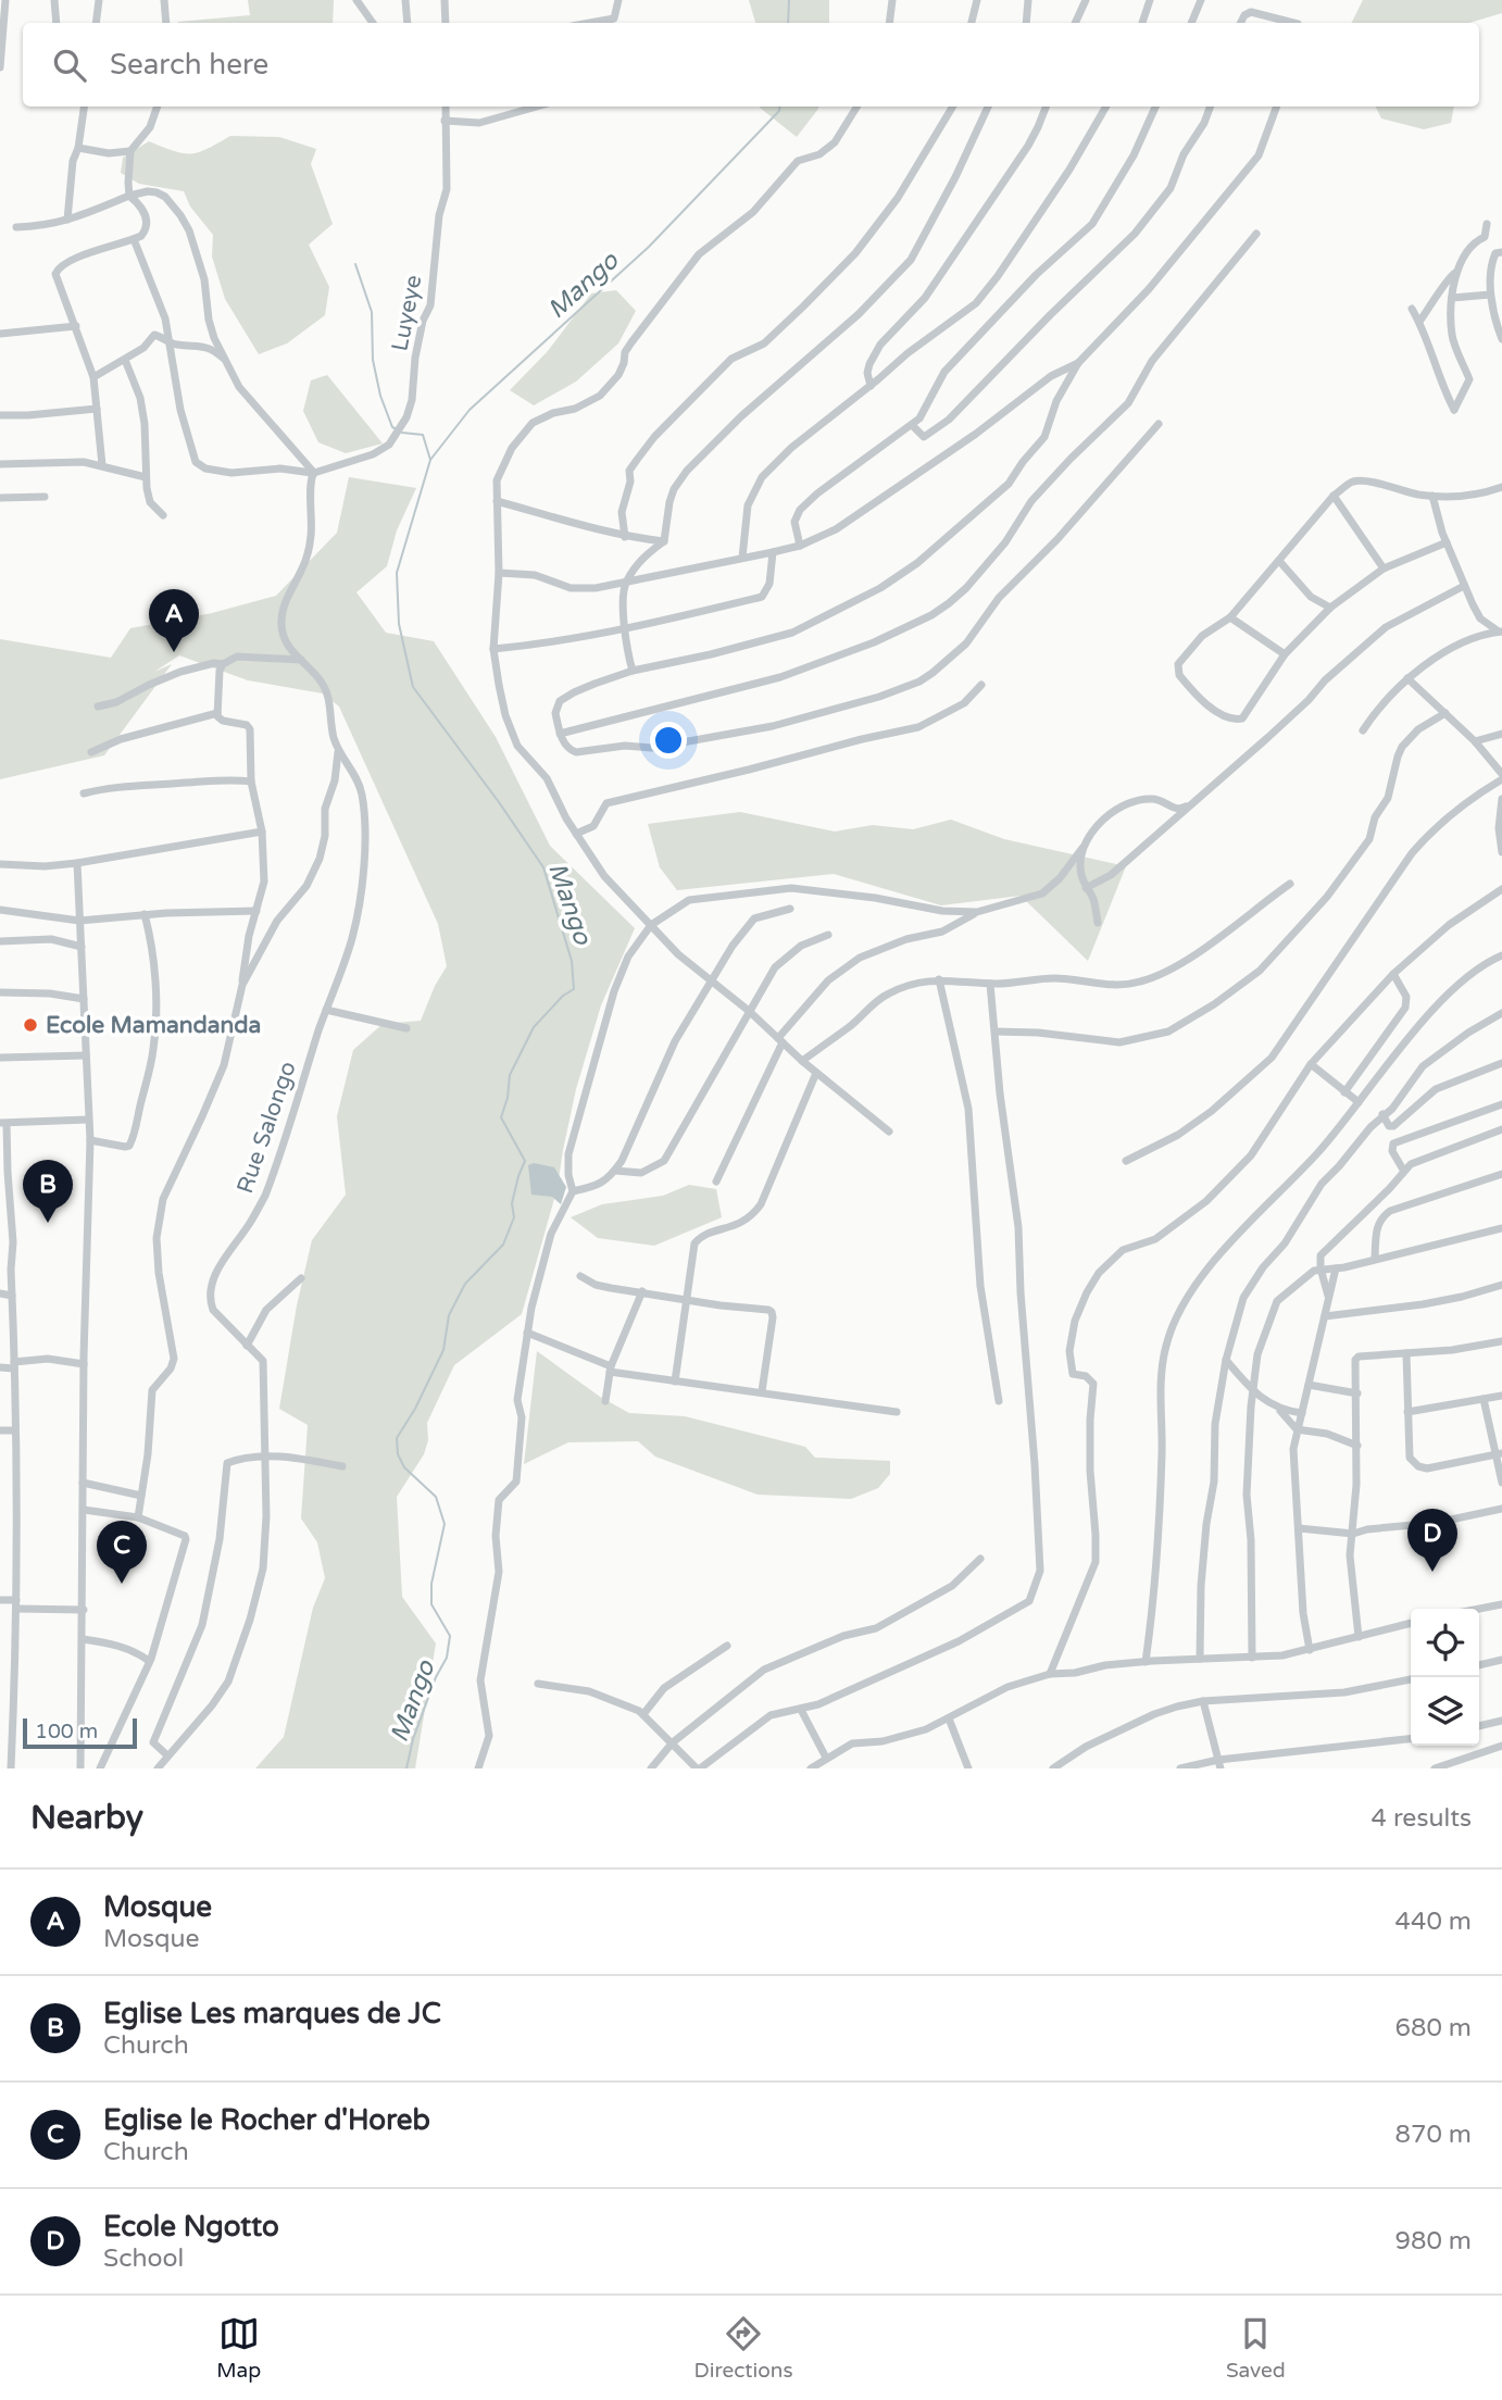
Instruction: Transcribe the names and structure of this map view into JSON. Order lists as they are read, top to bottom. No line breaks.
{"streets":{"street":["Luyeye","Rue Salongo"]},"crossings":[["Luyeye","Rue Salongo"]],"water":["Mango"],"places":["Ecole Mamandanda"],"scale_bar":"100 m","page":{"search":"Search here","pins":["A","B","D","C"],"scale":"100 m","heading":["Nearby","4 results"],"list":[{"mark":"A","name":"Mosque","note":"Mosque","value":"440 m"},{"mark":"B","name":"Eglise Les marques de JC","note":"Church","value":"680 m"},{"mark":"C","name":"Eglise le Rocher d'Horeb","note":"Church","value":"870 m"},{"mark":"D","name":"Ecole Ngotto","note":"School","value":"980 m"}],"nav":["Map","Directions","Saved"]}}
